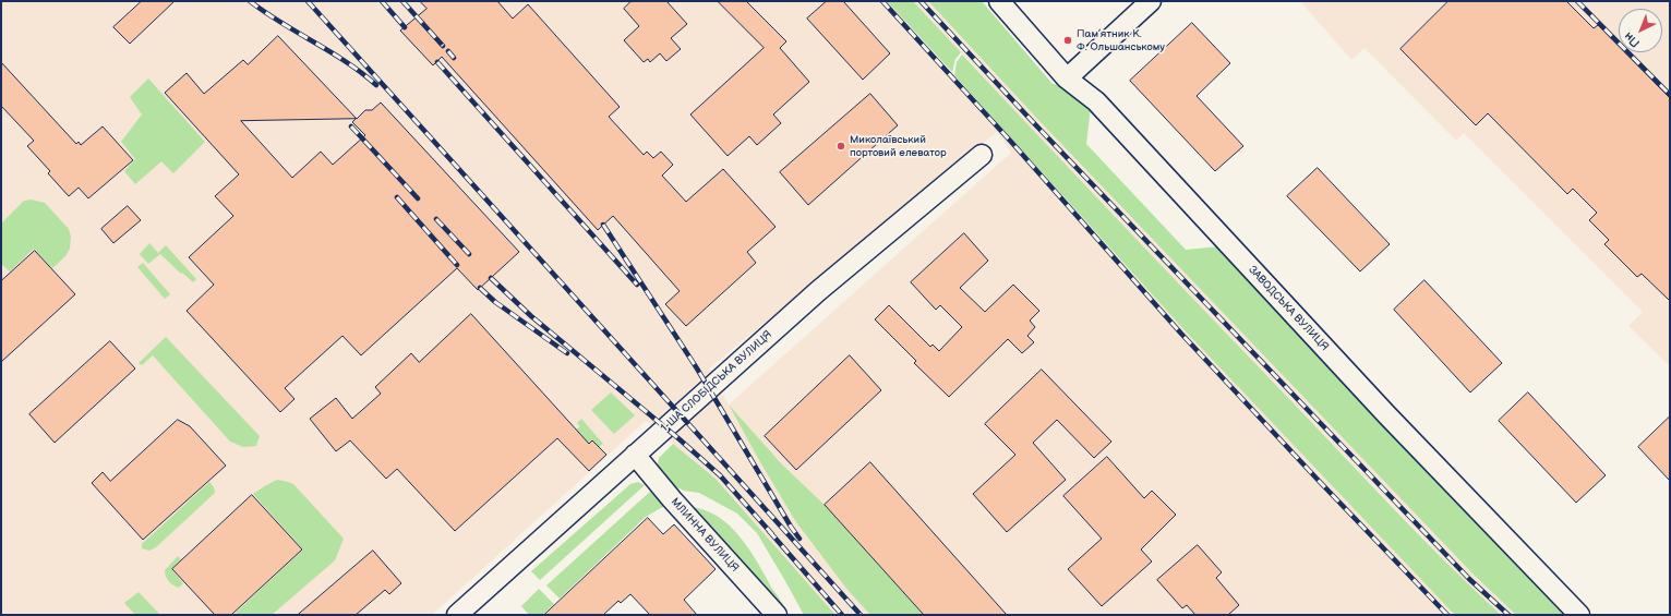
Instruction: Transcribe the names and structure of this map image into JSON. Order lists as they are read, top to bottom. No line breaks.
{"streets":{"street":["ЗАВОДСЬКА ВУЛИЦЯ","1-ША СЛОБІДСЬКА ВУЛИЦЯ","МЛИННА ВУЛИЦЯ"]},"crossings":[["1-ША СЛОБІДСЬКА ВУЛИЦЯ","МЛИННА ВУЛИЦЯ"]],"places":["Пам’ятник К. Ф. Ольшанському","Миколаївський портовий елеватор"],"north":"bottom left"}
